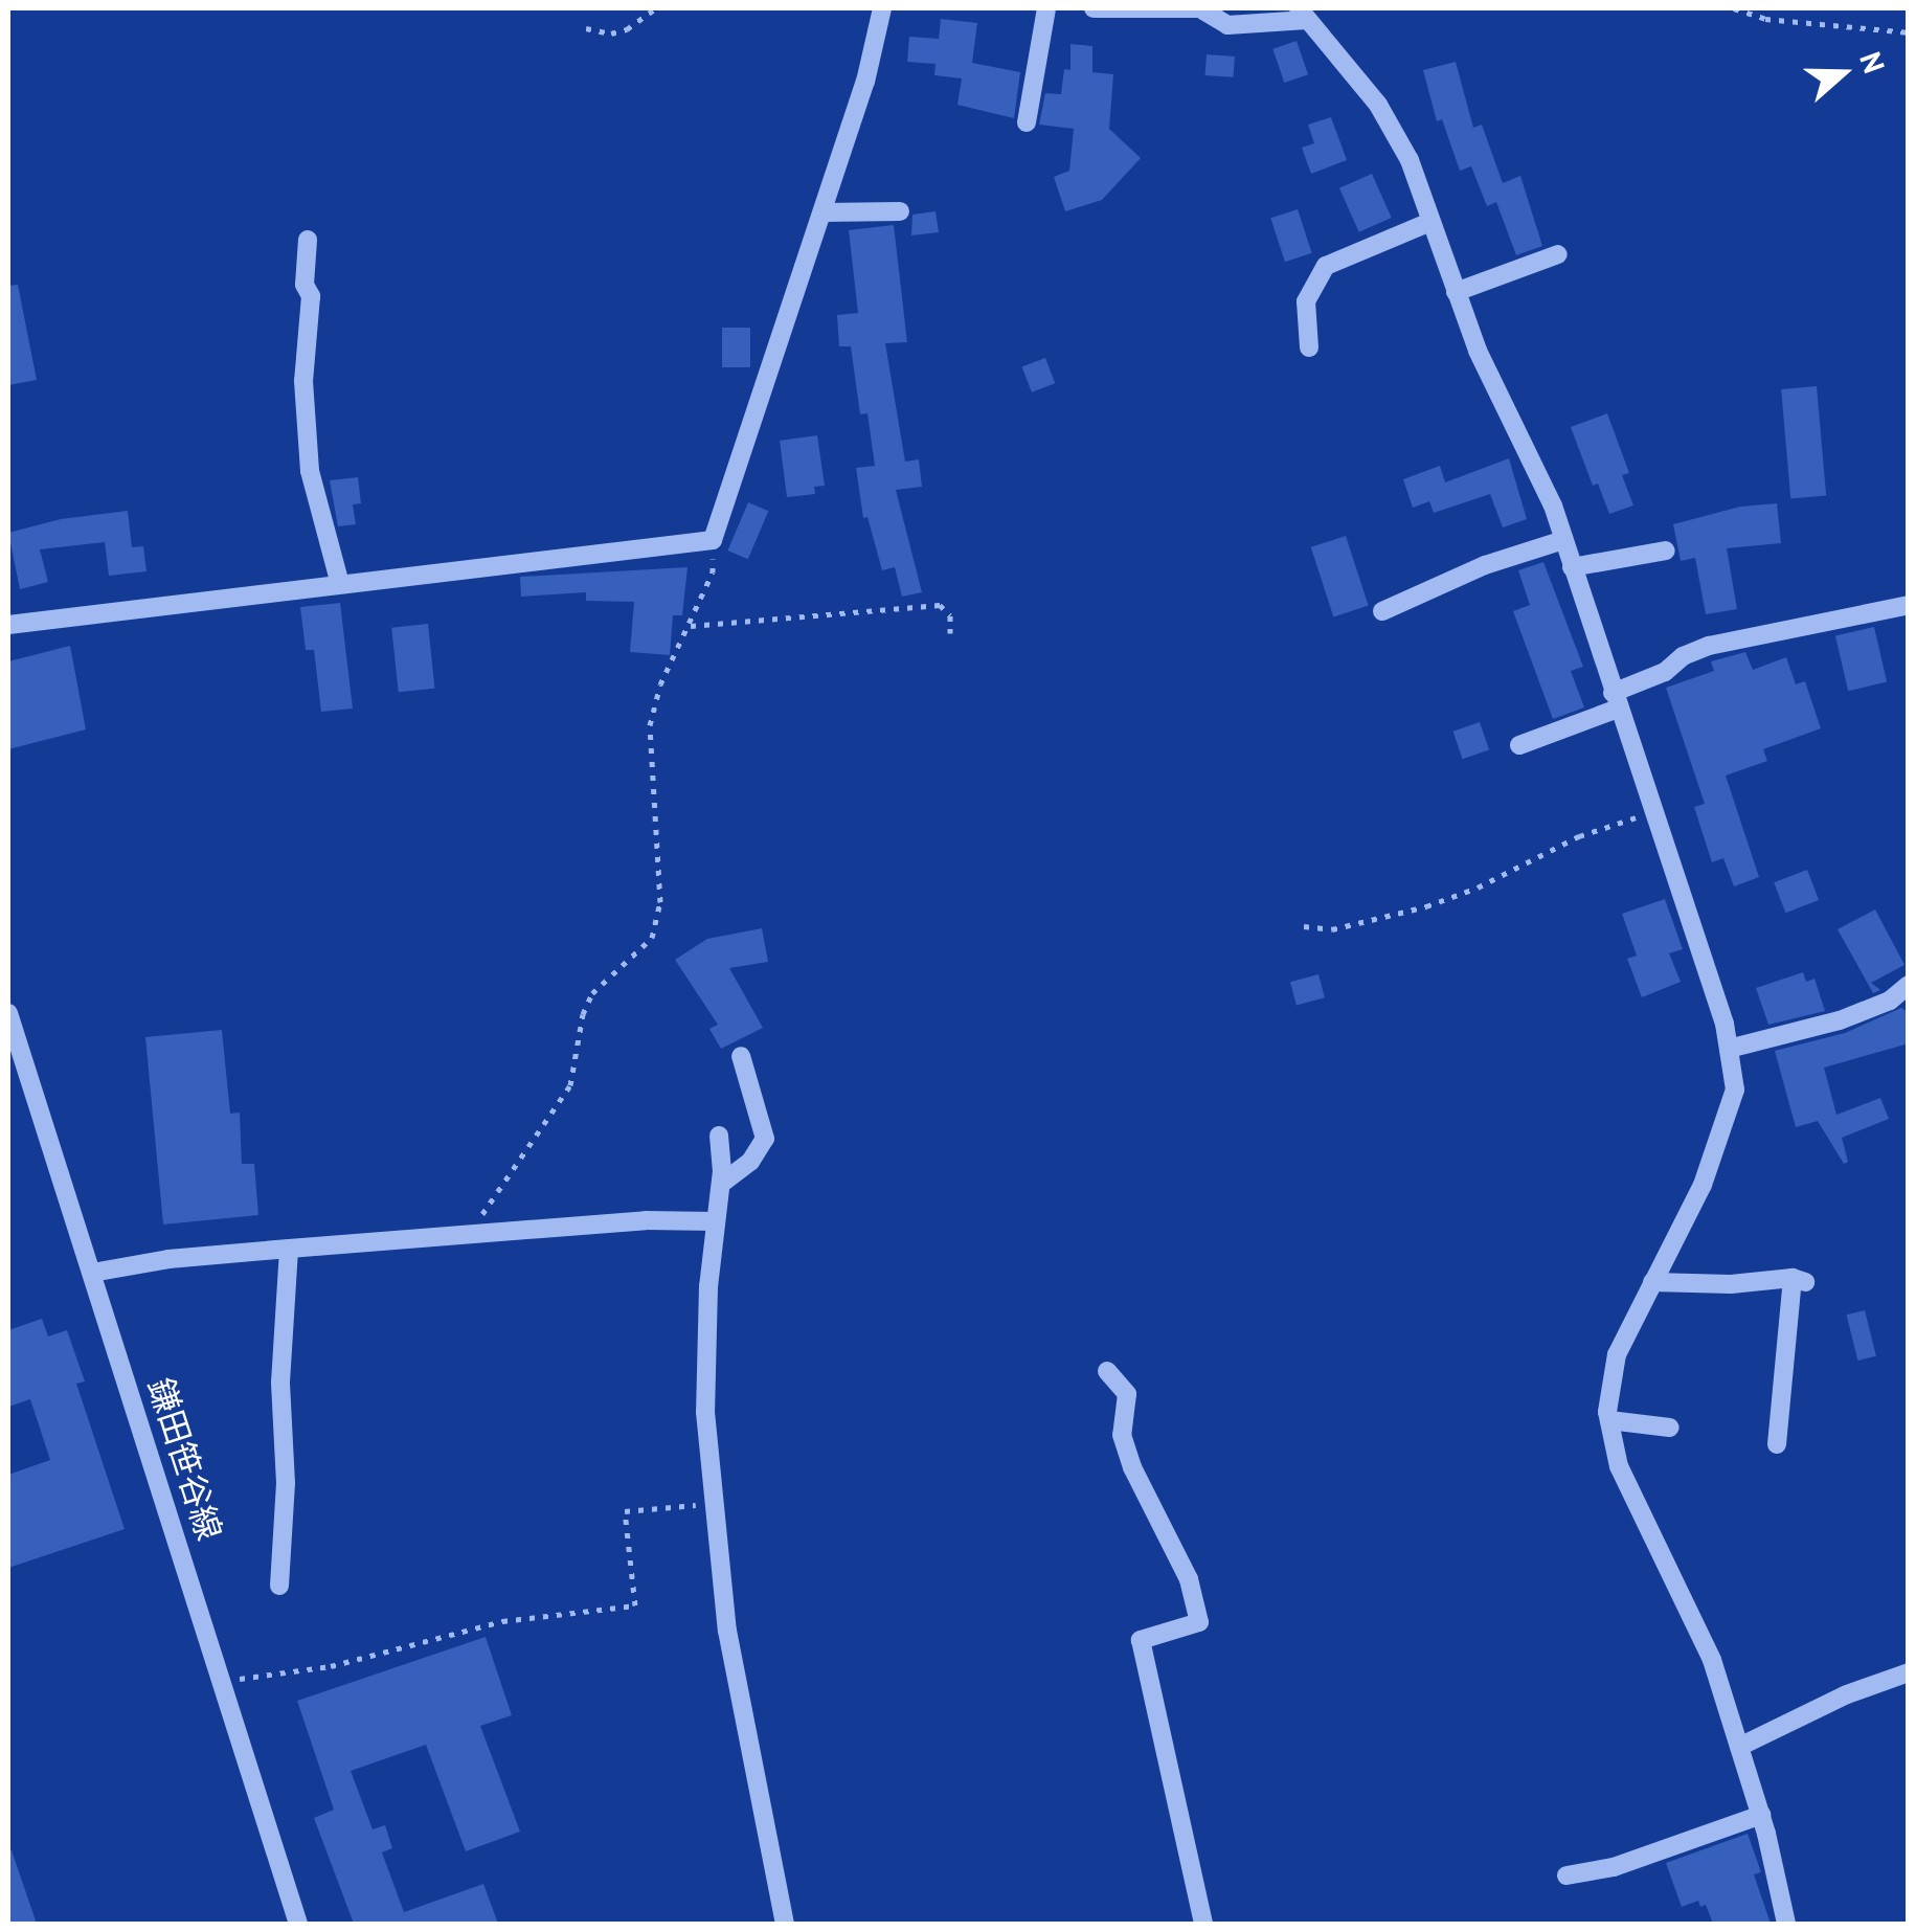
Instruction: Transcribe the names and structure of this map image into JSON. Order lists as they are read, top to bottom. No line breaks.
{"streets":{"street":["鎌田笹谷線"]},"north":"right"}
